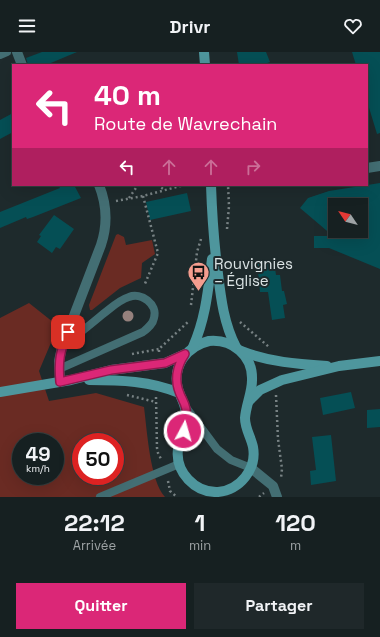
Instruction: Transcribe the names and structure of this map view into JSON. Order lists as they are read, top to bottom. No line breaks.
{"places":{"bus stop":["Rouvignies – Église"]},"north":"top left","page":{"header":"Drivr","turn":["40 m","Route de Wavrechain"],"speed":"49 km/h","limit":"50","eta":["22:12","Arrivée","1","min","120","m"],"buttons":["Quitter","Partager"]}}
